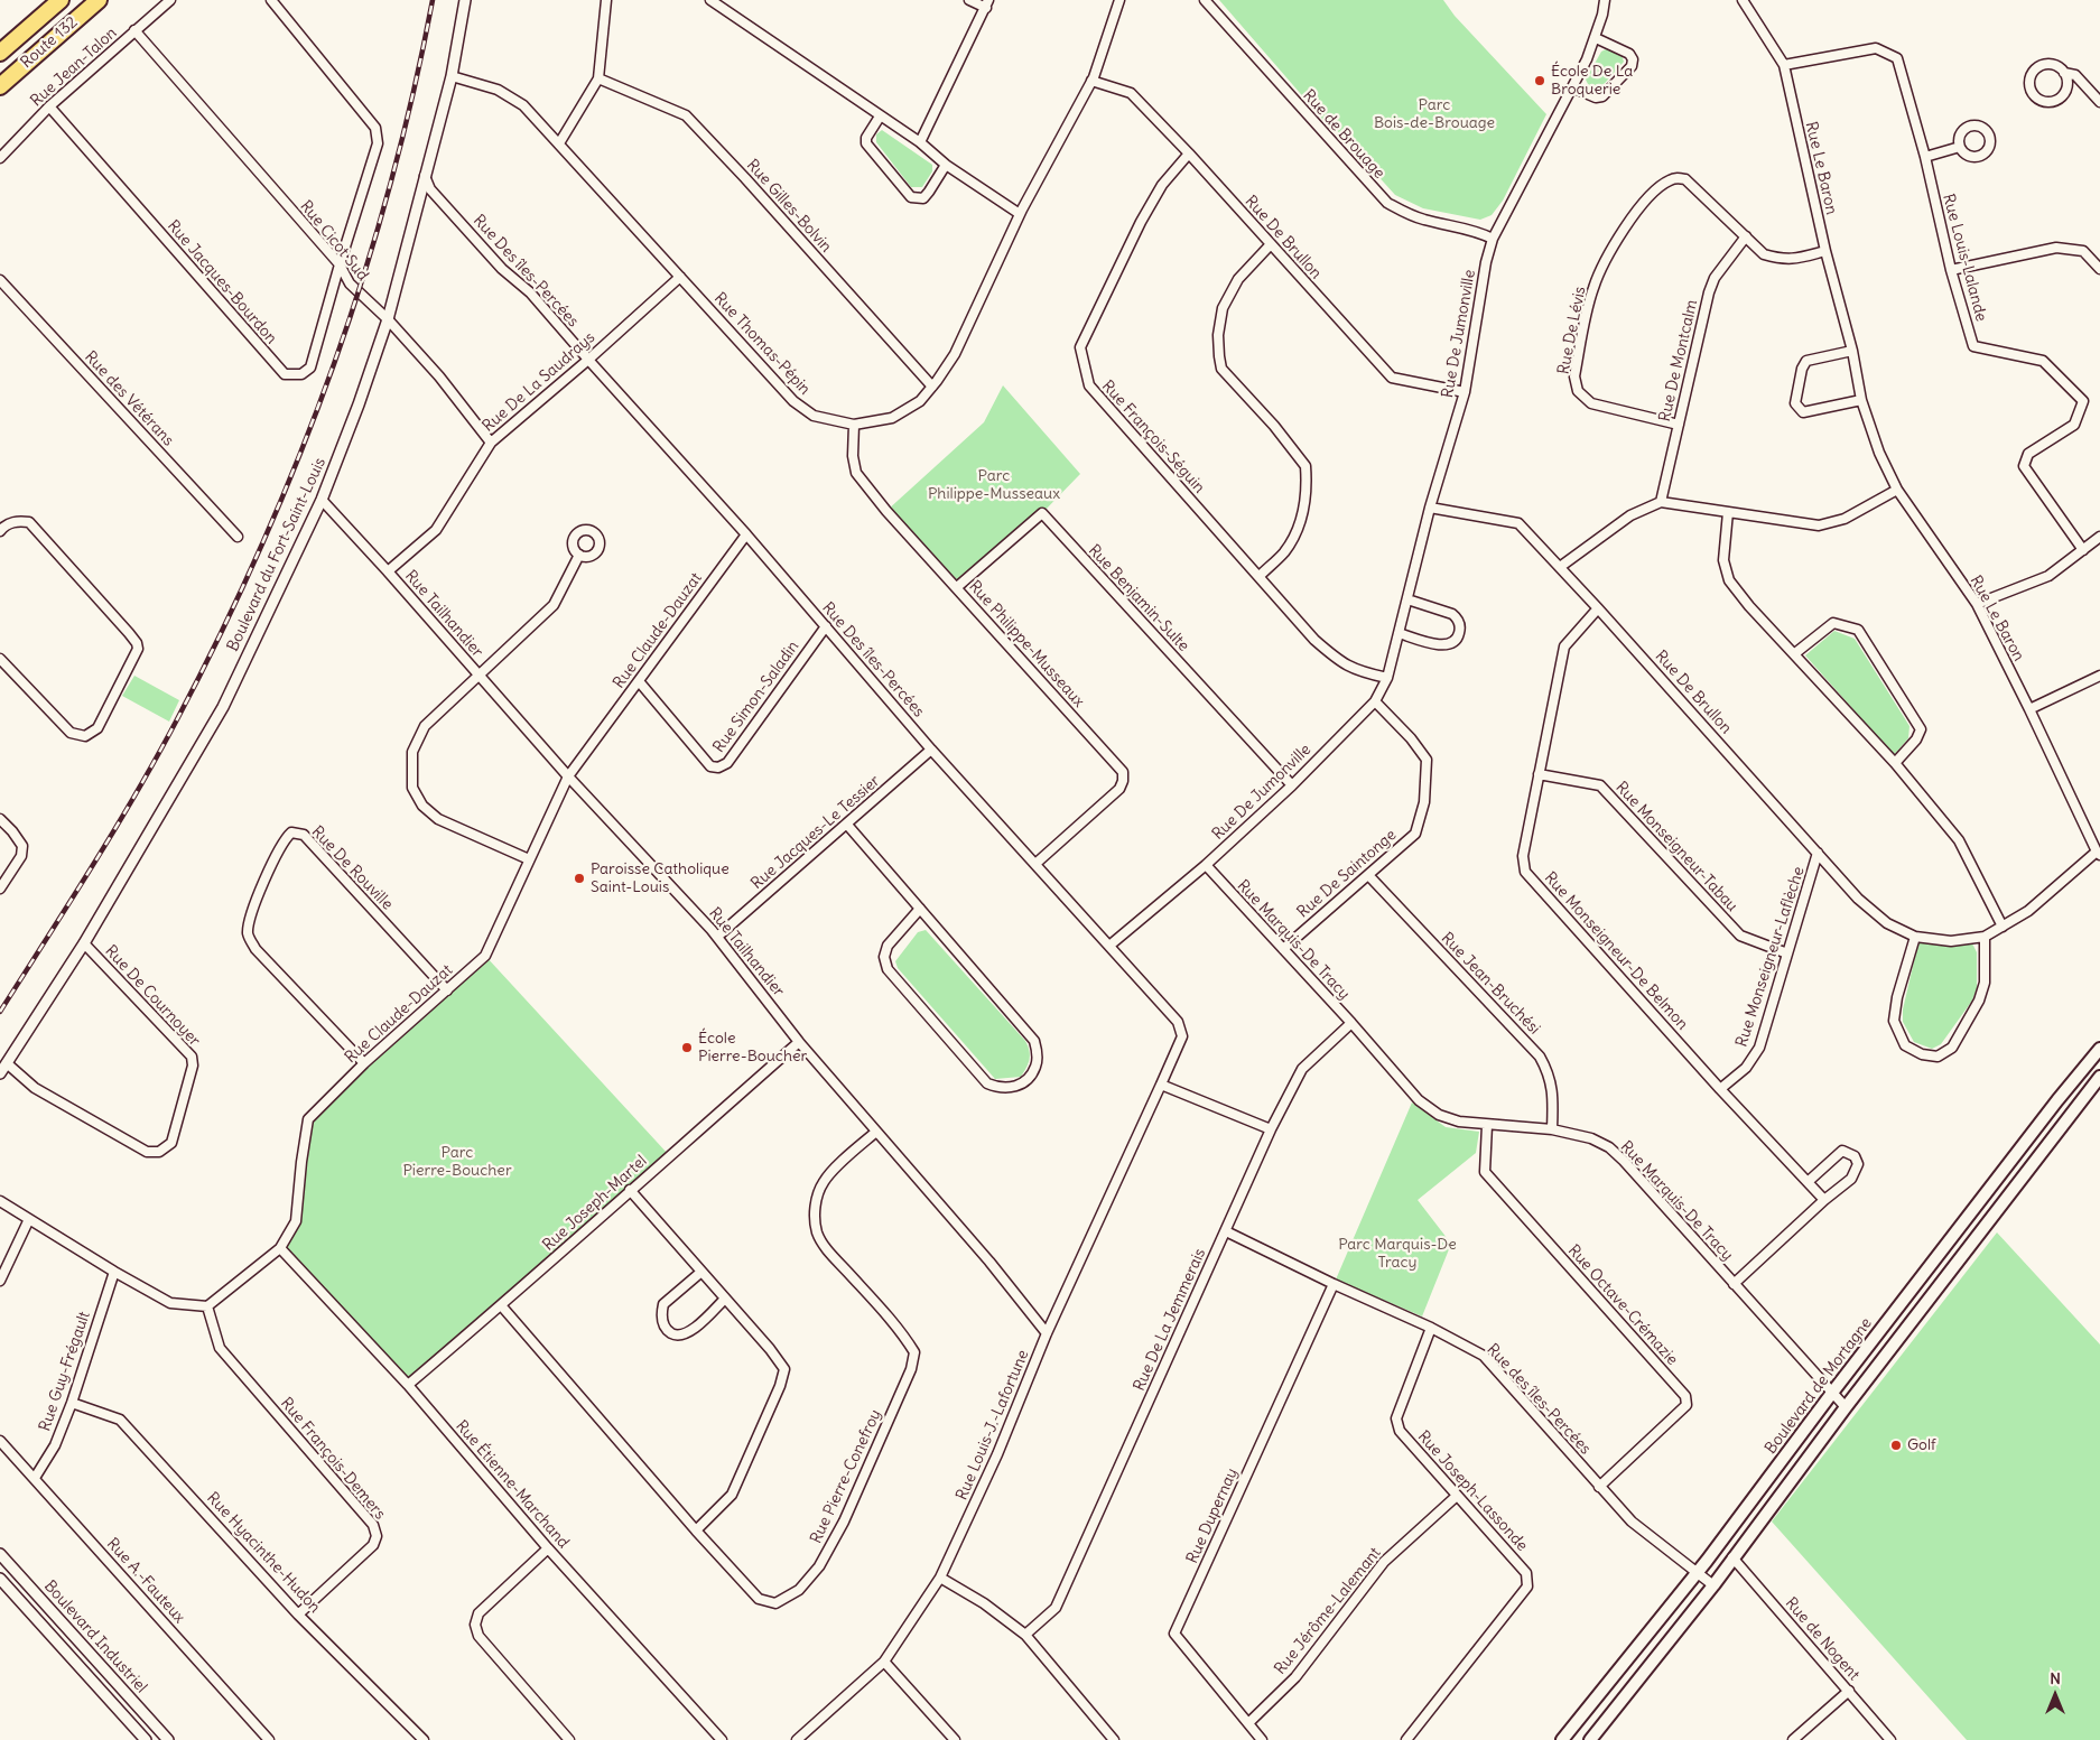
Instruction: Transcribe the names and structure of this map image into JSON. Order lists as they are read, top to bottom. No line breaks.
{"streets":{"highway":["Route 132"],"main road":["Boulevard de Mortagne"],"street":["Rue Jean-Talon","Rue de Brouage","Rue Le Baron","Rue Gilles-Bolvin","Rue De Brullon","Rue Cicot Sud","Rue Louis-Lalande","Rue Des îles-Percées","Rue Jacques-Bourdon","Rue De Lévis","Rue De Jumonville","Rue Thomas-Pépin","Rue De Montcalm","Rue De La Saudrays","Rue des Vétérans","Rue François-Séguin","Boulevard du Fort-Saint-Louis","Rue Benjamin-Sulte","Rue Tailhandier","Rue Claude-Dauzat","Rue Philippe-Musseaux","Rue Simon-Saladin","Rue Jacques-Le Tessier","Rue Monseigneur-Tabau","Rue De Rouville","Rue De Saintonge","Rue Marquis-De Tracy","Rue Monseigneur-De Belmon","Rue Monseigneur-Laflèche","Rue Jean-Bruchési","Rue De Cournoyer","Rue Joseph-Martel","Rue Octave-Crémazie","Rue De La Jemmerais","Rue Guy-Frégault","Rue des îles-Percées","Rue Louis-J.-Lafortune","Rue François-Demers","Rue Pierre-Conefroy","Rue Étienne-Marchand","Rue Joseph-Lassonde","Rue Dupernay","Rue Hyacinthe-Hudon","Rue A.-Fauteux","Rue Jérôme-Lalemant","Boulevard Industriel","Rue de Nogent"]},"crossings":[["Rue Jean-Talon","Rue Cicot Sud"],["Rue Jean-Talon","Rue Jacques-Bourdon"],["Rue de Brouage","Rue De Jumonville"],["Rue Le Baron","Rue De Brullon"],["Rue Le Baron","Rue Louis-Lalande"],["Rue Le Baron","Rue De Lévis"],["Rue Gilles-Bolvin","Rue Thomas-Pépin"],["Rue De Brullon","Rue De Jumonville"],["Rue De Brullon","Rue Thomas-Pépin"],["Rue De Brullon","Rue François-Séguin"],["Rue De Brullon","Rue Monseigneur-De Belmon"],["Rue De Brullon","Rue Monseigneur-Laflèche"],["Rue Cicot Sud","Rue Jacques-Bourdon"],["Rue Cicot Sud","Rue De La Saudrays"],["Rue Cicot Sud","Boulevard du Fort-Saint-Louis"],["Rue Des îles-Percées","Rue De Jumonville"],["Rue Des îles-Percées","Rue De La Saudrays"],["Rue Des îles-Percées","Boulevard du Fort-Saint-Louis"],["Rue Des îles-Percées","Rue Claude-Dauzat"],["Rue Des îles-Percées","Rue Philippe-Musseaux"],["Rue Des îles-Percées","Rue Simon-Saladin"],["Rue Des îles-Percées","Rue Jacques-Le Tessier"],["Rue Des îles-Percées","Rue Louis-J.-Lafortune"],["Rue De Lévis","Rue De Montcalm"],["Rue De Jumonville","Rue François-Séguin"],["Rue De Jumonville","Rue Benjamin-Sulte"],["Rue De Jumonville","Rue De Saintonge"],["Rue De Jumonville","Rue Marquis-De Tracy"],["Rue Thomas-Pépin","Rue De La Saudrays"],["Rue Thomas-Pépin","Boulevard du Fort-Saint-Louis"],["Rue Thomas-Pépin","Rue Philippe-Musseaux"],["Rue De La Saudrays","Rue Tailhandier"],["Boulevard du Fort-Saint-Louis","Rue Tailhandier"],["Boulevard du Fort-Saint-Louis","Rue De Cournoyer"],["Rue Benjamin-Sulte","Rue Philippe-Musseaux"],["Rue Tailhandier","Rue Claude-Dauzat"],["Rue Tailhandier","Rue Jacques-Le Tessier"],["Rue Tailhandier","Rue Joseph-Martel"],["Rue Tailhandier","Rue Louis-J.-Lafortune"],["Rue Tailhandier","Rue Pierre-Conefroy"],["Rue Claude-Dauzat","Rue Simon-Saladin"],["Rue Claude-Dauzat","Rue De Rouville"],["Rue Claude-Dauzat","Rue François-Demers"],["Rue Claude-Dauzat","Rue Étienne-Marchand"],["Rue Monseigneur-Tabau","Rue Monseigneur-De Belmon"],["Rue Monseigneur-Tabau","Rue Monseigneur-Laflèche"],["Rue De Saintonge","Rue Marquis-De Tracy"],["Rue De Saintonge","Rue Jean-Bruchési"],["Rue Marquis-De Tracy","Rue Jean-Bruchési"],["Rue Marquis-De Tracy","Rue Octave-Crémazie"],["Rue Marquis-De Tracy","Rue De La Jemmerais"],["Rue Marquis-De Tracy","Boulevard de Mortagne"],["Rue Monseigneur-De Belmon","Rue Monseigneur-Laflèche"],["Rue Joseph-Martel","Rue Pierre-Conefroy"],["Rue Joseph-Martel","Rue Étienne-Marchand"],["Rue Octave-Crémazie","Rue des îles-Percées"],["Rue De La Jemmerais","Rue des îles-Percées"],["Rue Guy-Frégault","Rue Hyacinthe-Hudon"],["Rue Guy-Frégault","Rue A.-Fauteux"],["Boulevard de Mortagne","Rue des îles-Percées"],["Rue des îles-Percées","Rue Joseph-Lassonde"],["Rue des îles-Percées","Rue Dupernay"],["Rue François-Demers","Rue Hyacinthe-Hudon"],["Rue Joseph-Lassonde","Rue Jérôme-Lalemant"],["Rue Dupernay","Rue Jérôme-Lalemant"]],"parks":["Parc Bois-de-Brouage","Parc Philippe-Musseaux","Parc Pierre-Boucher","Parc Marquis-De Tracy"],"places":["École De La Broquerie","Paroisse Catholique Saint-Louis","École Pierre-Boucher","Golf"],"north":"top"}
